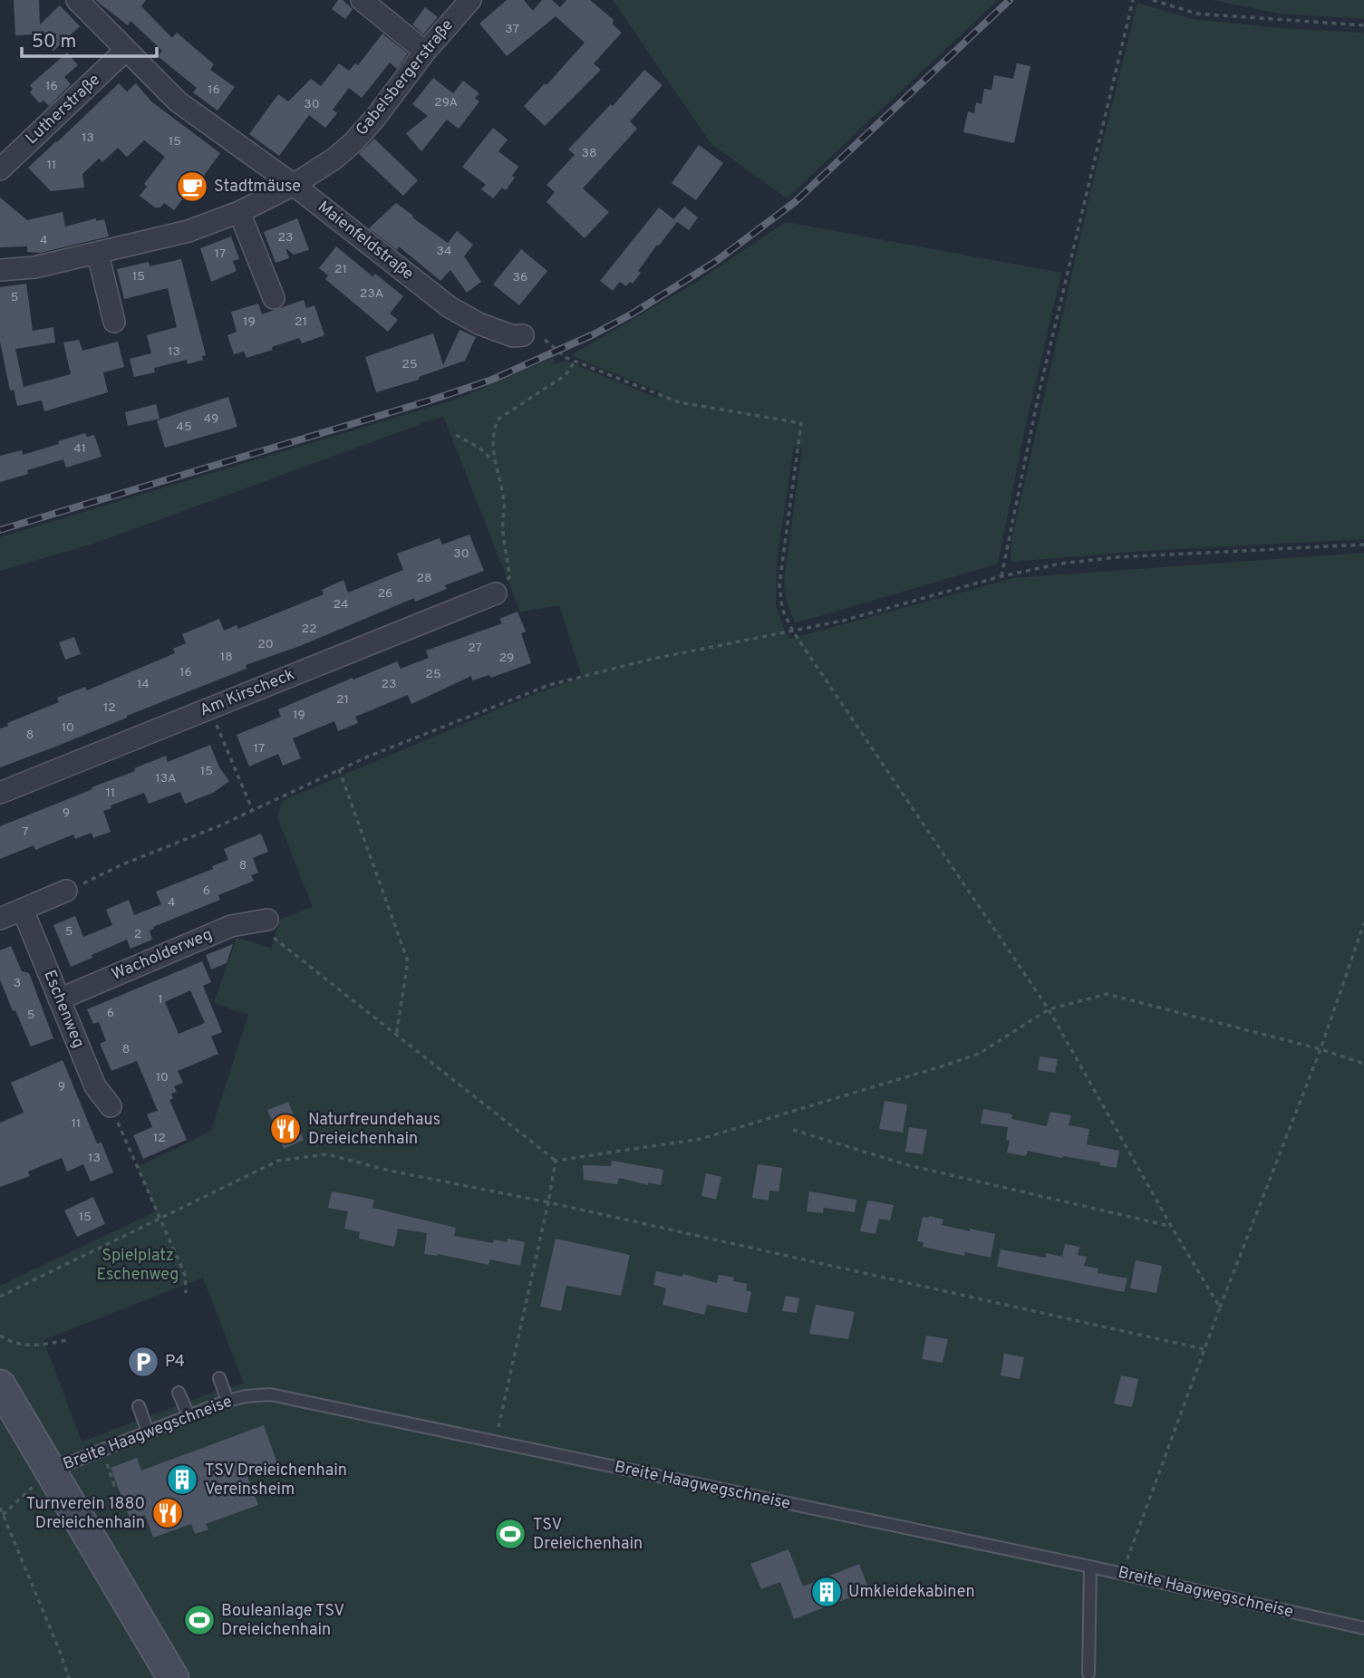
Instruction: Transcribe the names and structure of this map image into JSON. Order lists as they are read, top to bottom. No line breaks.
{"streets":{"street":["Gabelsbergerstraße","Lutherstraße","Maienfeldstraße","Am Kirscheck","Wacholderweg","Eschenweg"],"lane":["Breite Haagwegschneise"]},"crossings":[["Gabelsbergerstraße","Maienfeldstraße"],["Lutherstraße","Maienfeldstraße"],["Wacholderweg","Eschenweg"]],"parks":["Spielplatz Eschenweg"],"places":{"cafe":["Stadtmäuse"],"restaurant":["Naturfreundehaus Dreieichenhain","Turnverein 1880 Dreieichenhain"],"parking":["P4"],"building":["TSV Dreieichenhain Vereinsheim","Umkleidekabinen"],"sports":["TSV Dreieichenhain","Bouleanlage TSV Dreieichenhain"]},"house_numbers":["37","16","16","29A","30","13","15","38","11","23","4","34","17","21","15","36","23A","5","19","21","13","25","49","45","41","30","28","26","24","22","20","27","18","29","16","25","14","23","21","12","19","10","8","17","15","13A","11","9","7","8","6","4","5","2","3","1","6","5","8","10","9","11","12","13","15"],"scale_bar":"50 m"}
